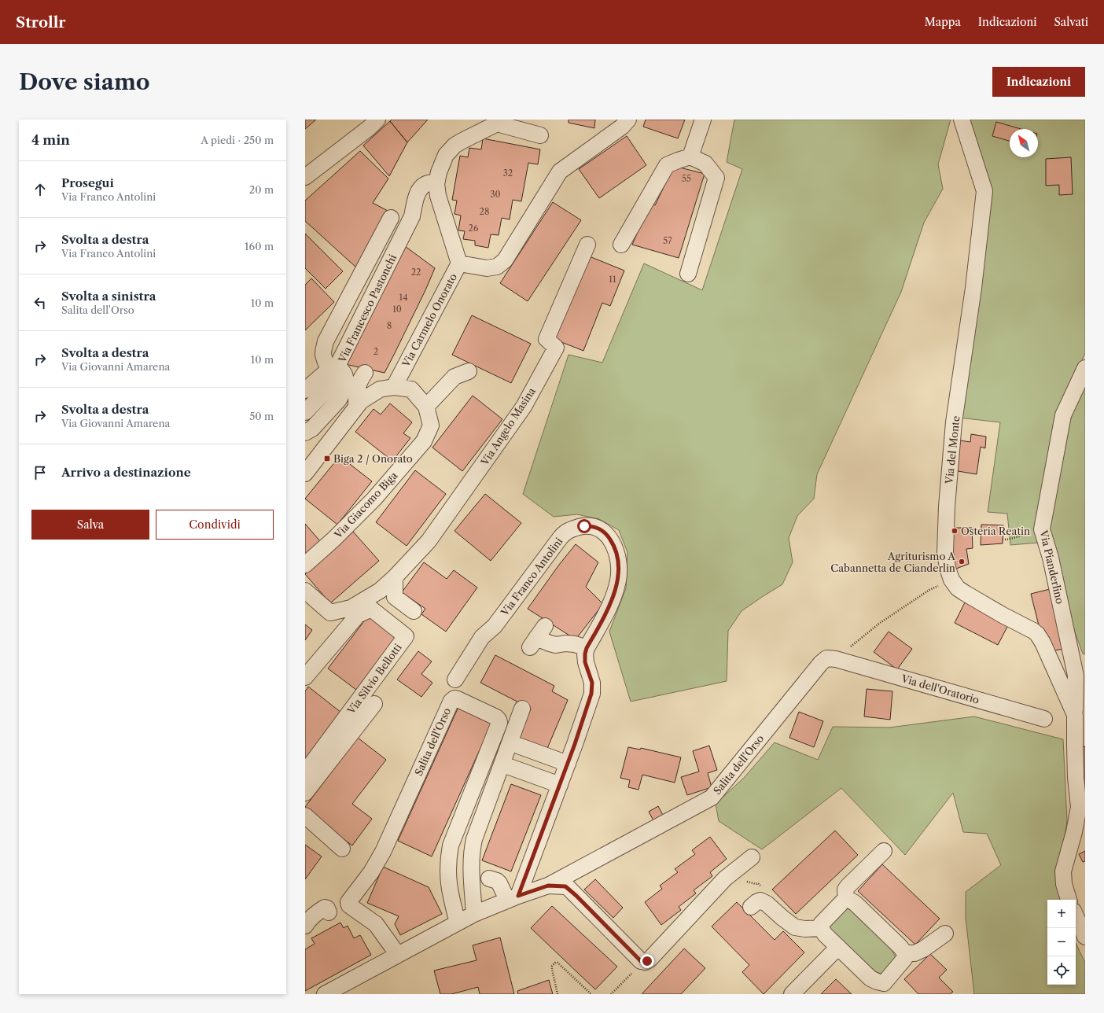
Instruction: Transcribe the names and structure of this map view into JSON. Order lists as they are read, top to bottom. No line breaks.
{"streets":{"street":["Via Francesco Pastonchi","Via Carmelo Onorato","Via Angelo Masina","Via del Monte","Via Giacomo Biga","Via Pianderlino","Via Franco Antolini","Via Silvio Bellotti","Via dell'Oratorio","Salita dell'Orso"]},"crossings":[["Via Carmelo Onorato","Via Giacomo Biga"],["Via del Monte","Via Pianderlino"],["Via Franco Antolini","Salita dell'Orso"],["Via dell'Oratorio","Salita dell'Orso"]],"places":{"transit":["Biga 2 / Onorato"],"other":["Osteria Reatin","Agriturismo A Cabannetta de Cianderlin"]},"house_numbers":["32","55","30","28","26","57","22","11","14","10","8","2"],"north":"top left","page":{"header":"Strollr","nav":["Mappa","Indicazioni","Salvati"],"buttons":["Indicazioni",["Salva","Condividi"]],"title":"Dove siamo","heading":["4 min","A piedi · 250 m"],"list":[["Prosegui","Via Franco Antolini","20 m"],["Svolta a destra","Via Franco Antolini","160 m"],["Svolta a sinistra","Salita dell'Orso","10 m"],["Svolta a destra","Via Giovanni Amarena","10 m"],["Svolta a destra","Via Giovanni Amarena","50 m"],"Arrivo a destinazione"],"map_buttons":["+","−"]}}
